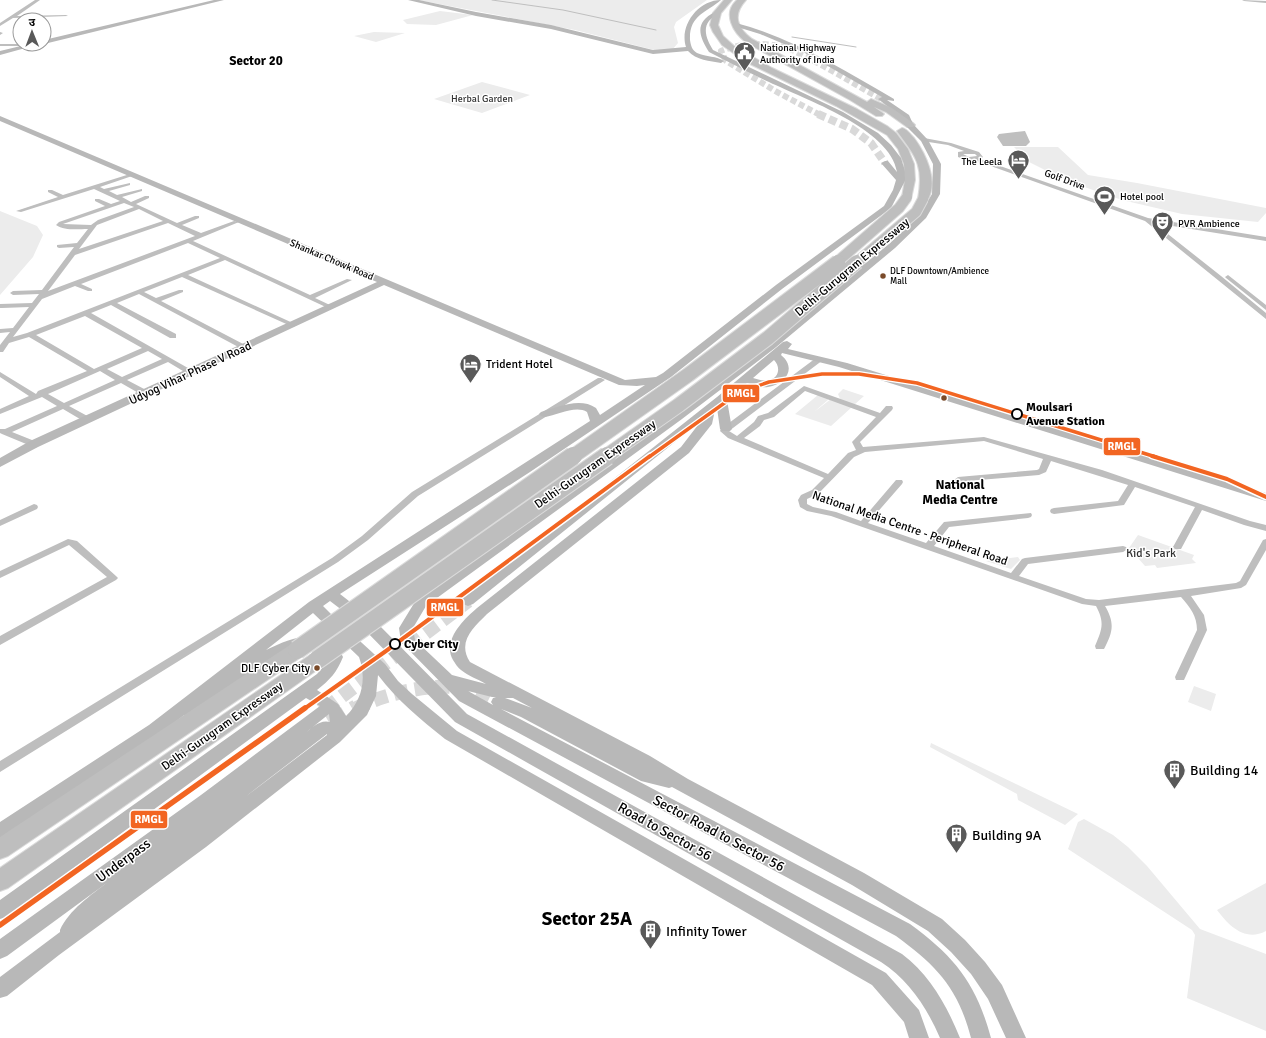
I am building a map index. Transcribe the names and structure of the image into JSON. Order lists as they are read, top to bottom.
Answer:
{
  "streets": {
    "highway": ["Delhi-Gurugram Expressway"],
    "main road": [
      "Shankar Chowk Road",
      "Udyog Vihar Phase V Road",
      "Road to Sector 56",
      "Sector Road to Sector 56",
      "Underpass"
    ],
    "street": ["Golf Drive", "National Media Centre - Peripheral Road"]
  },
  "crossings": [
    ["Shankar Chowk Road", "Udyog Vihar Phase V Road"]
  ],
  "districts": ["Sector 20", "National Media Centre", "Sector 25A"],
  "parks": ["Herbal Garden", "Kid's Park"],
  "places": {
    "public building": ["National Highway Authority of India"],
    "hotel": ["The Leela", "Trident Hotel"],
    "sports": ["Hotel pool"],
    "theatre": ["PVR Ambience"],
    "other": [
      "DLF Downtown/Ambience Mall",
      "Moulsari Avenue Station",
      "Cyber City",
      "DLF Cyber City"
    ],
    "building": ["Building 14", "Building 9A", "Infinity Tower"]
  },
  "lines": ["transit line RMGL"],
  "north": "top"
}
